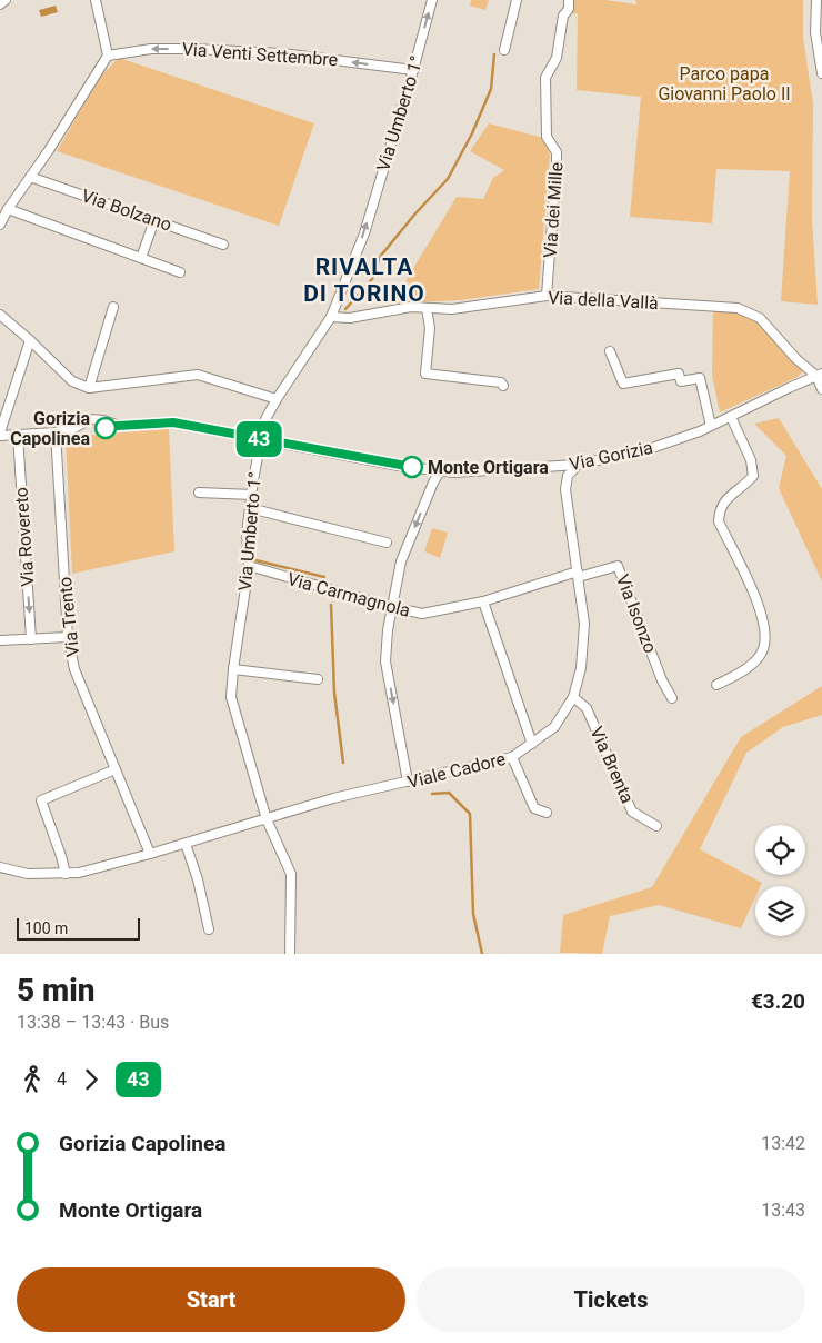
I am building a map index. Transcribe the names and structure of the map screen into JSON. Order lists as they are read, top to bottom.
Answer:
{
  "streets": {
    "street": [
      "Via Venti Settembre",
      "Via Umberto 1°",
      "Via Bolzano",
      "Via dei Mille",
      "Via della Vallà",
      "Via Gorizia",
      "Via Rovereto",
      "Via Carmagnola",
      "Via Isonzo",
      "Via Trento",
      "Via Brenta",
      "Viale Cadore"
    ]
  },
  "crossings": [
    ["Via Venti Settembre", "Via Umberto 1°"],
    ["Via Umberto 1°", "Via della Vallà"],
    ["Via Umberto 1°", "Via Gorizia"],
    ["Via Umberto 1°", "Via Carmagnola"],
    ["Via Umberto 1°", "Viale Cadore"],
    ["Via dei Mille", "Via della Vallà"],
    ["Via della Vallà", "Via Gorizia"],
    ["Via Gorizia", "Via Rovereto"],
    ["Via Gorizia", "Via Trento"],
    ["Via Gorizia", "Viale Cadore"],
    ["Via Carmagnola", "Via Isonzo"],
    ["Via Carmagnola", "Viale Cadore"],
    ["Via Isonzo", "Viale Cadore"],
    ["Via Trento", "Viale Cadore"],
    ["Via Brenta", "Viale Cadore"]
  ],
  "one_way": ["Via Venti Settembre", "Via Rovereto"],
  "districts": ["RIVALTA DI TORINO"],
  "parks": ["Parco papa Giovanni Paolo II"],
  "places": ["Gorizia Capolinea", "Monte Ortigara"],
  "lines": ["bus line 43"],
  "scale_bar": "100 m",
  "page": {
    "on_map": "43",
    "scale": "100 m",
    "heading": ["5 min", "13:38 – 13:43 · Bus", "€3.20"],
    "legs": ["4", "43"],
    "list": [
      {
        "name": "Gorizia Capolinea",
        "value": "13:42"
      },
      {
        "name": "Monte Ortigara",
        "value": "13:43"
      }
    ],
    "buttons": ["Start", "Tickets"]
  }
}
